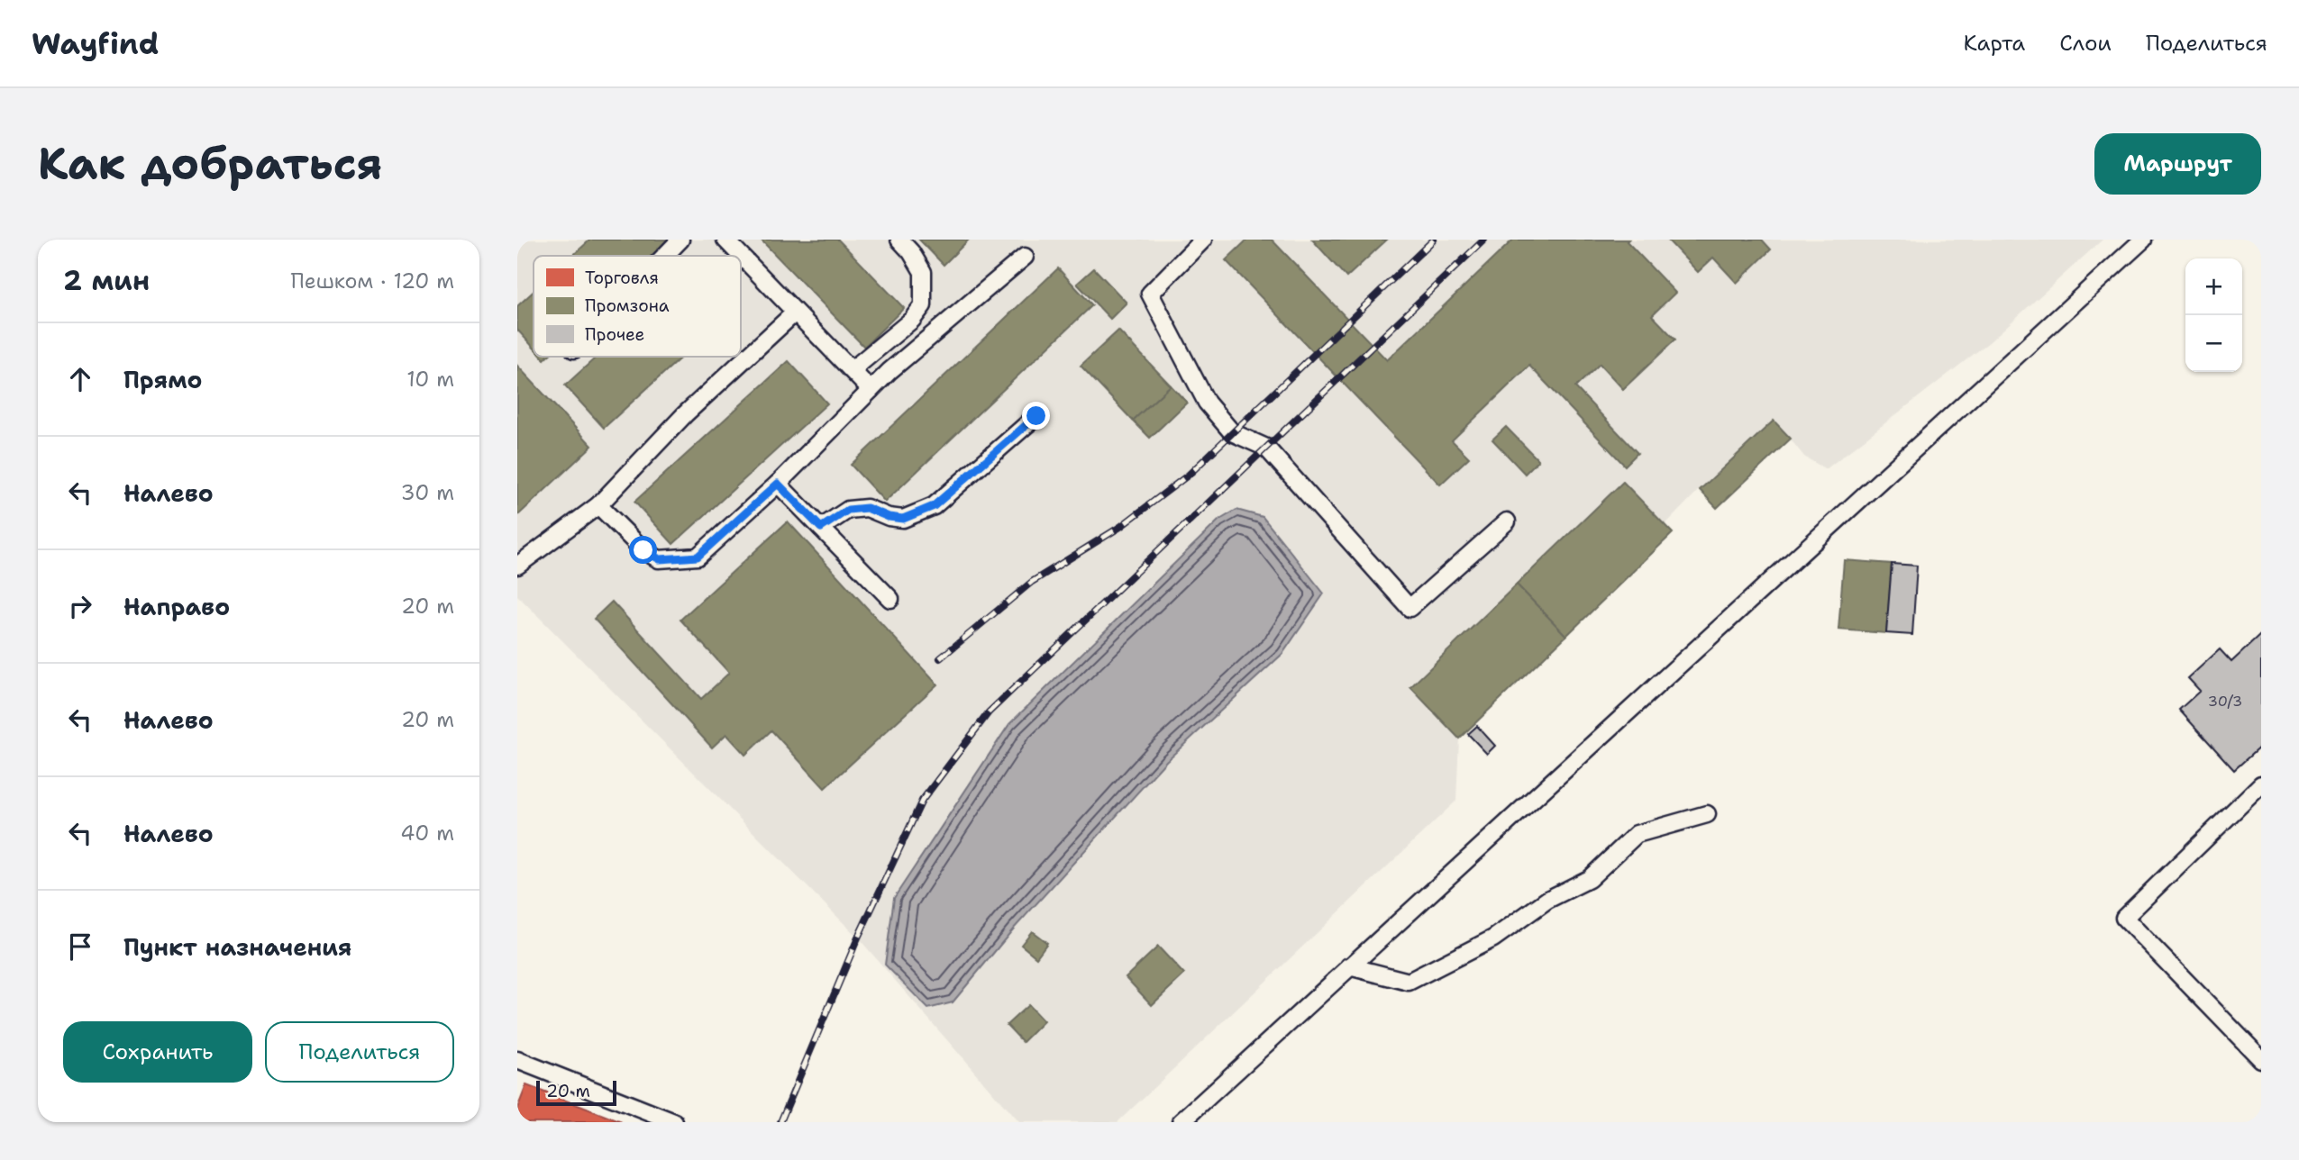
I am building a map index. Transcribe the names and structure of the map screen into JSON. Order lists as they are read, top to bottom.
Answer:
{
  "house_numbers": ["30/3"],
  "legend": ["Торговля", "Промзона", "Прочее"],
  "scale_bar": "20 m",
  "page": {
    "header": "Wayfind",
    "nav": ["Карта", "Слои", "Поделиться"],
    "buttons": [
      "Маршрут",
      ["Сохранить", "Поделиться"]
    ],
    "title": "Как добраться",
    "heading": ["2 мин", "Пешком · 120 m"],
    "map_buttons": ["+", "−"],
    "list": [
      ["Прямо", "10 m"],
      ["Налево", "30 m"],
      ["Направо", "20 m"],
      ["Налево", "20 m"],
      ["Налево", "40 m"],
      "Пункт назначения"
    ],
    "scale": "20 m"
  }
}
